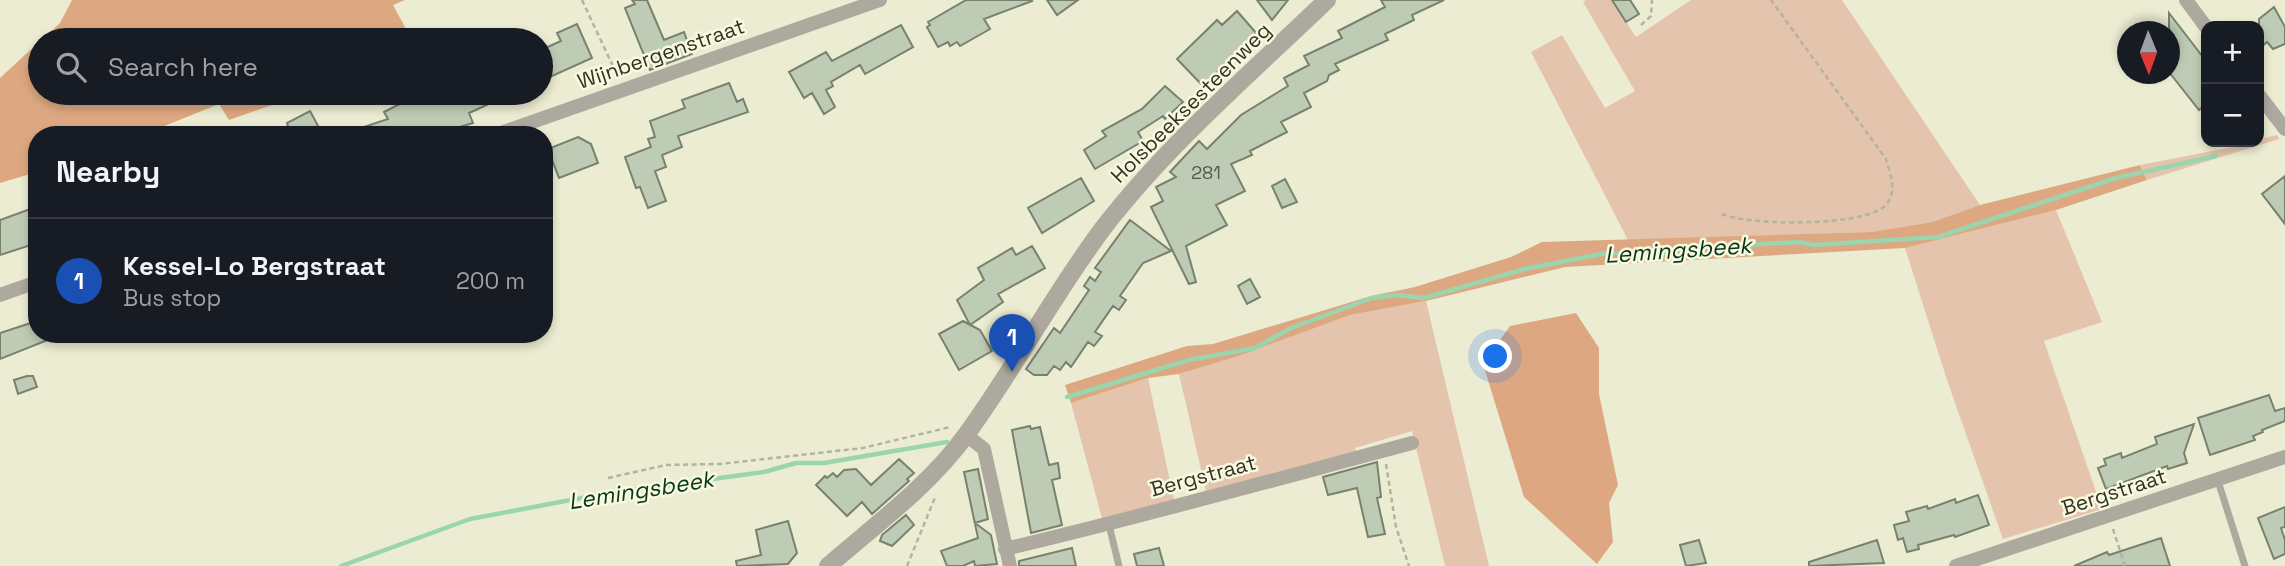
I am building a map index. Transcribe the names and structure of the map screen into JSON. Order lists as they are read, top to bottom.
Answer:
{
  "streets": {
    "street": ["Wijnbergenstraat", "Holsbeeksesteenweg", "Bergstraat"]
  },
  "water": ["Lemingsbeek"],
  "house_numbers": ["281"],
  "north": "bottom",
  "page": {
    "map_buttons": ["+", "−"],
    "search": "Search here",
    "heading": "Nearby",
    "list": [
      {
        "mark": "1",
        "name": "Kessel-Lo Bergstraat",
        "note": "Bus stop",
        "value": "200 m"
      }
    ],
    "pins": "1"
  }
}
